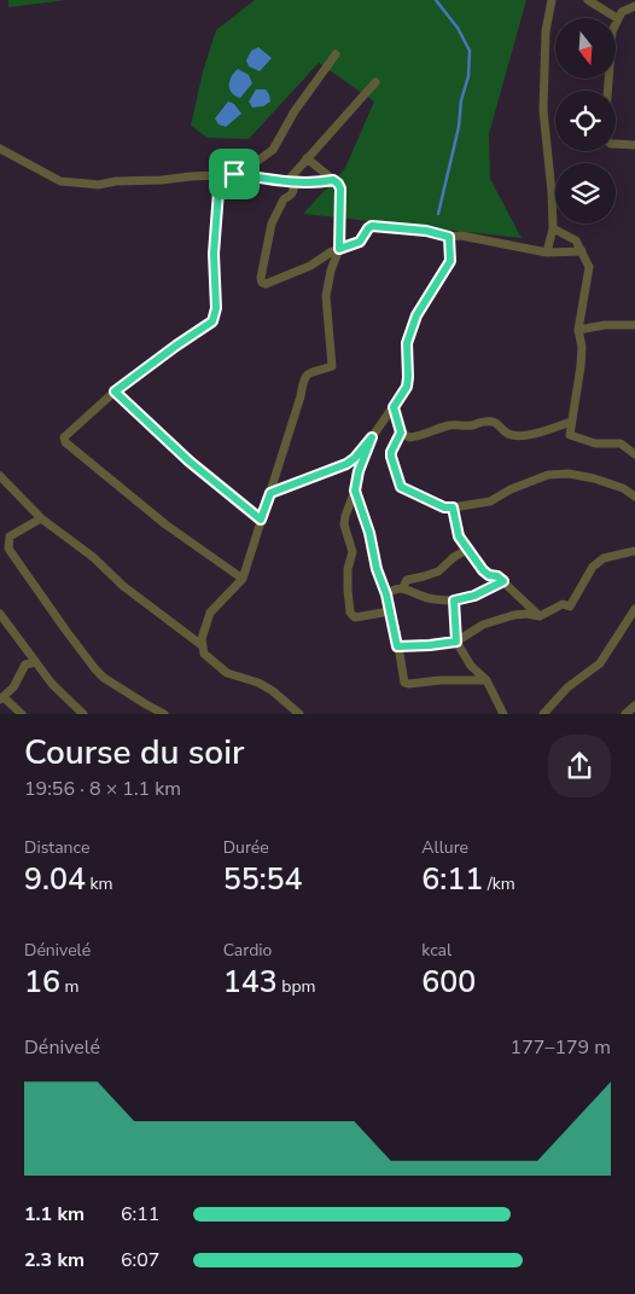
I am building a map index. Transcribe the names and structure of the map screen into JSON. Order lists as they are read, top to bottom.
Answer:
{
  "north": "bottom",
  "page": {
    "heading": ["Course du soir", "19:56 · 8 × 1.1 km"],
    "stats": [
      ["Distance", "9.04 km"],
      ["Durée", "55:54"],
      ["Allure", "6:11 /km"],
      ["Dénivelé", "16 m"],
      ["Cardio", "143 bpm"],
      ["kcal", "600"]
    ],
    "chart": ["Dénivelé", "177–179 m"],
    "list": [
      {
        "name": "1.1 km",
        "note": "6:11"
      },
      {
        "name": "2.3 km",
        "note": "6:07"
      }
    ]
  }
}
